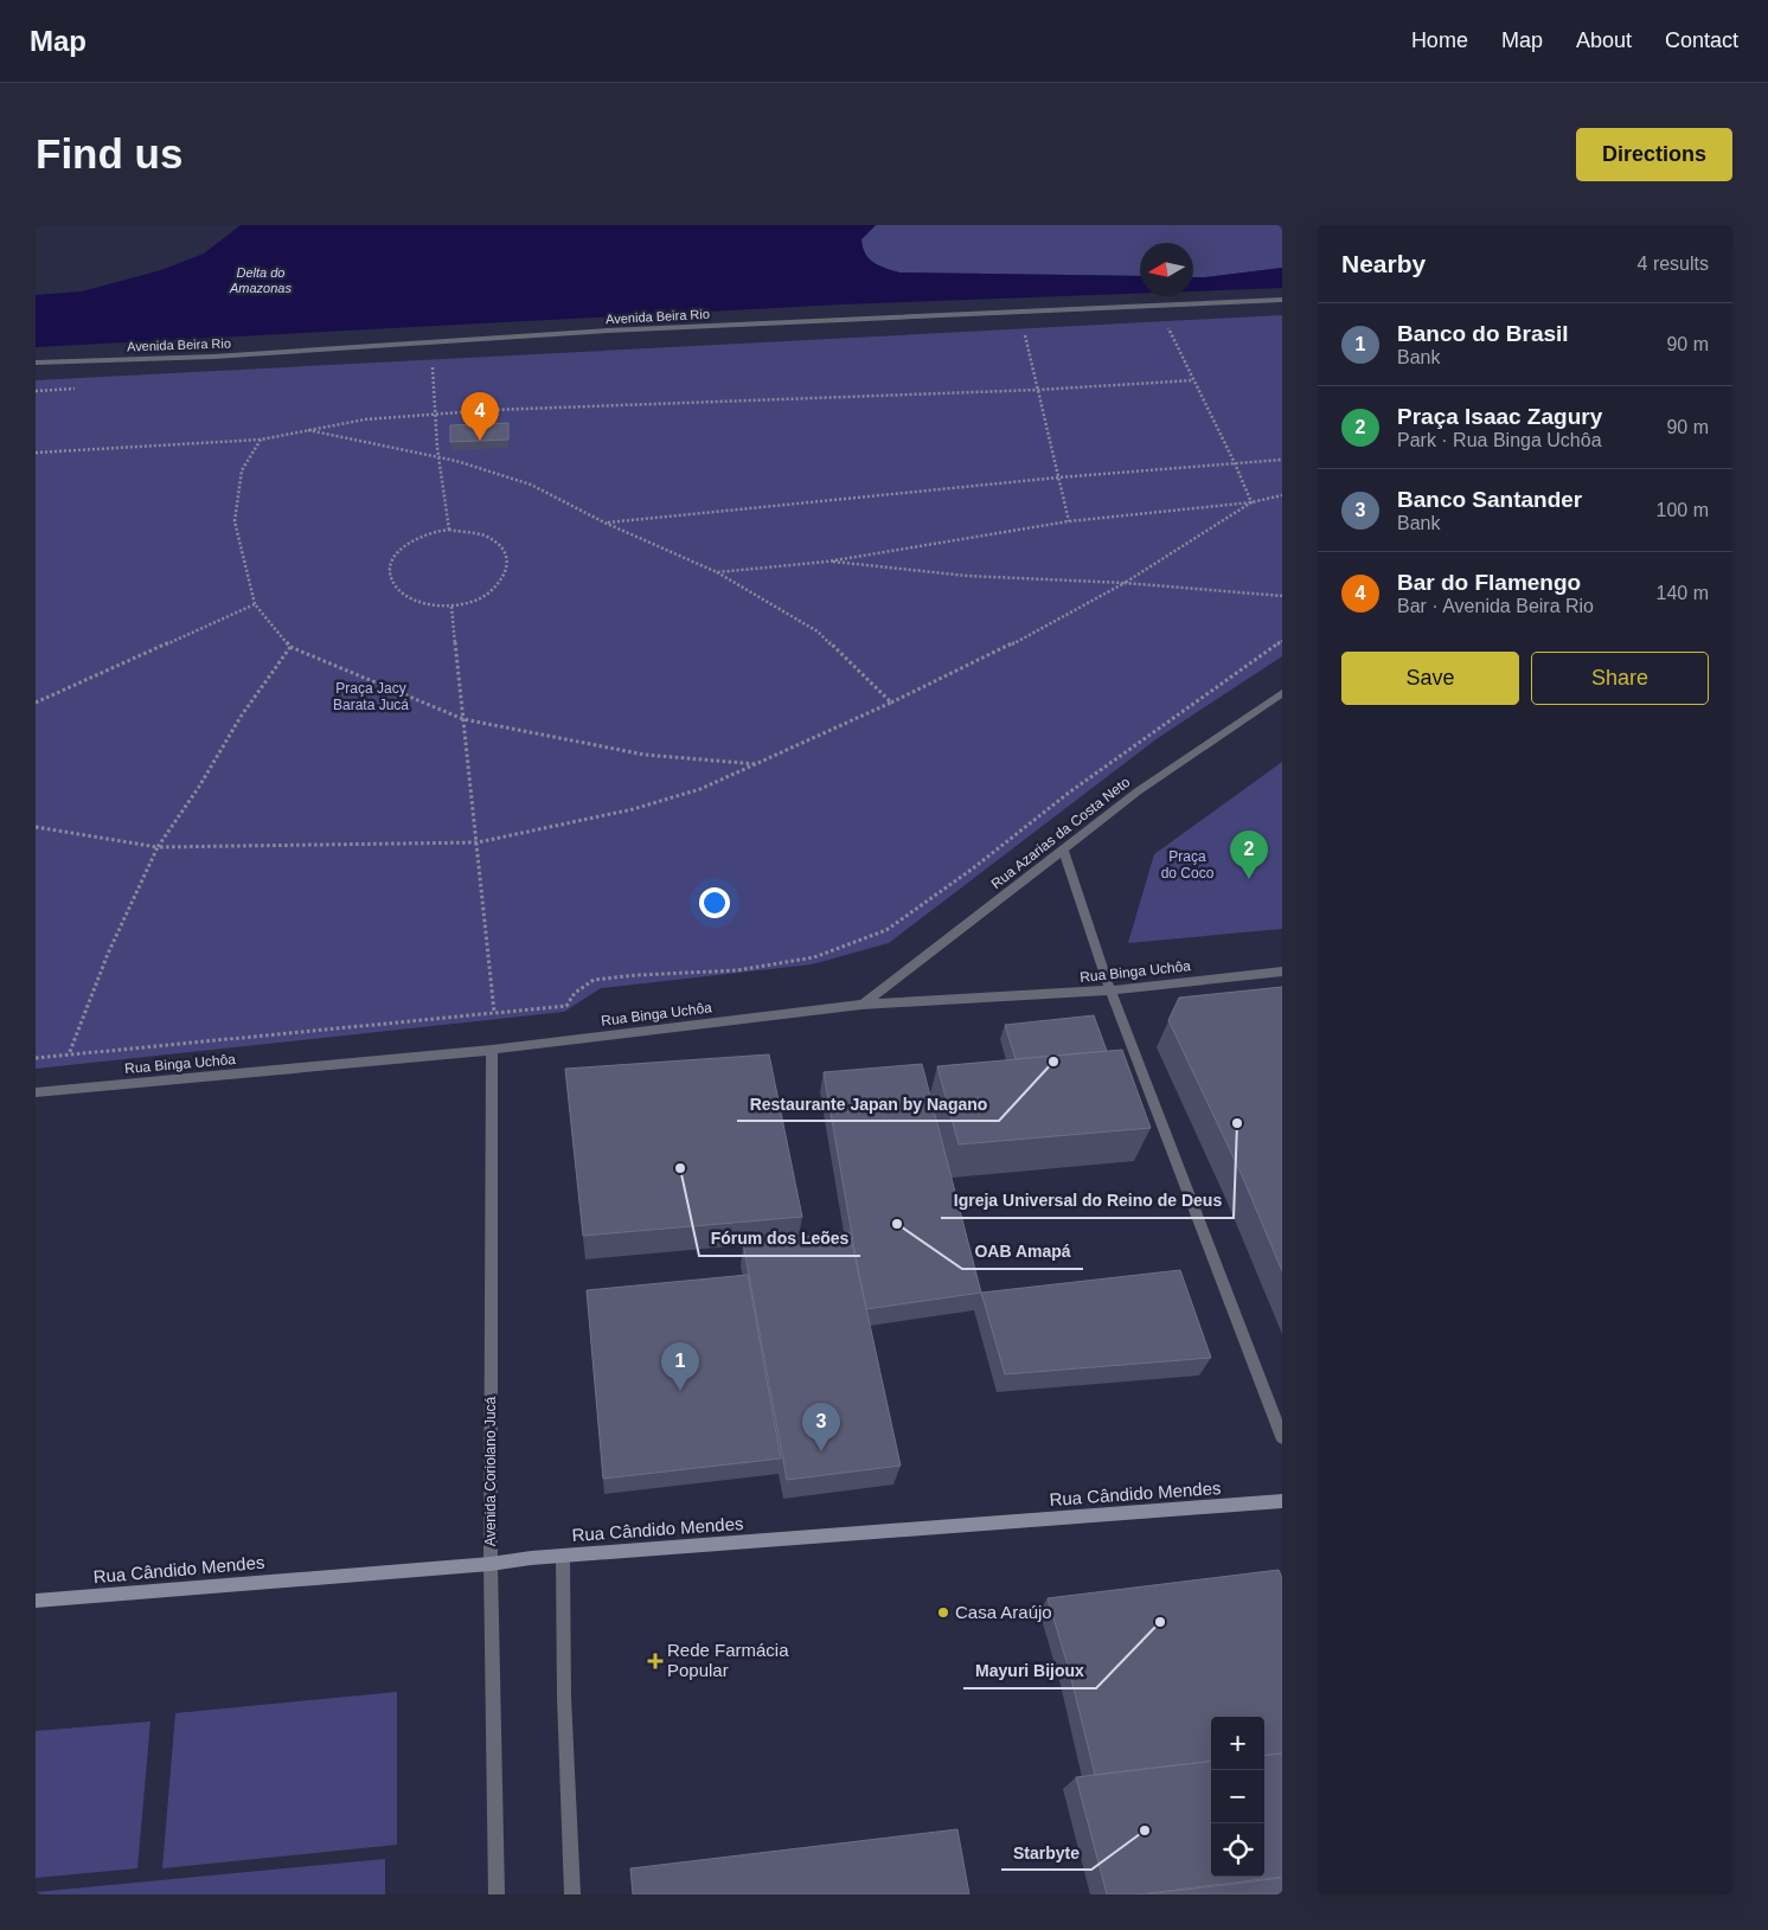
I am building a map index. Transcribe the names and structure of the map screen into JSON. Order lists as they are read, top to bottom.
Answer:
{
  "streets": {
    "main road": ["Rua Cândido Mendes"],
    "street": [
      "Avenida Beira Rio",
      "Rua Azarias da Costa Neto",
      "Rua Binga Uchôa",
      "Avenida Coriolano Jucá"
    ]
  },
  "crossings": [
    ["Rua Azarias da Costa Neto", "Rua Binga Uchôa"],
    ["Rua Binga Uchôa", "Avenida Coriolano Jucá"],
    ["Avenida Coriolano Jucá", "Rua Cândido Mendes"]
  ],
  "water": ["Delta do Amazonas"],
  "parks": ["Praça Jacy Barata Jucá", "Praça do Coco"],
  "places": {
    "other": [
      "Restaurante Japan by Nagano",
      "Igreja Universal do Reino de Deus",
      "Fórum dos Leões",
      "OAB Amapá",
      "Casa Araújo",
      "Mayuri Bijoux",
      "Starbyte"
    ],
    "health": ["Rede Farmácia Popular"]
  },
  "north": "left",
  "page": {
    "header": "Map",
    "nav": [
      "Home",
      "Map",
      "About",
      "Contact"
    ],
    "buttons": [
      "Directions",
      ["Save", "Share"]
    ],
    "title": "Find us",
    "heading": ["Nearby", "4 results"],
    "list": [
      {
        "mark": "1",
        "name": "Banco do Brasil",
        "note": "Bank",
        "value": "90 m"
      },
      {
        "mark": "2",
        "name": "Praça Isaac Zagury",
        "note": "Park · Rua Binga Uchôa",
        "value": "90 m"
      },
      {
        "mark": "3",
        "name": "Banco Santander",
        "note": "Bank",
        "value": "100 m"
      },
      {
        "mark": "4",
        "name": "Bar do Flamengo",
        "note": "Bar · Avenida Beira Rio",
        "value": "140 m"
      }
    ],
    "pins": [
      "4",
      "2",
      "1",
      "3"
    ],
    "map_buttons": ["+", "−"]
  }
}
